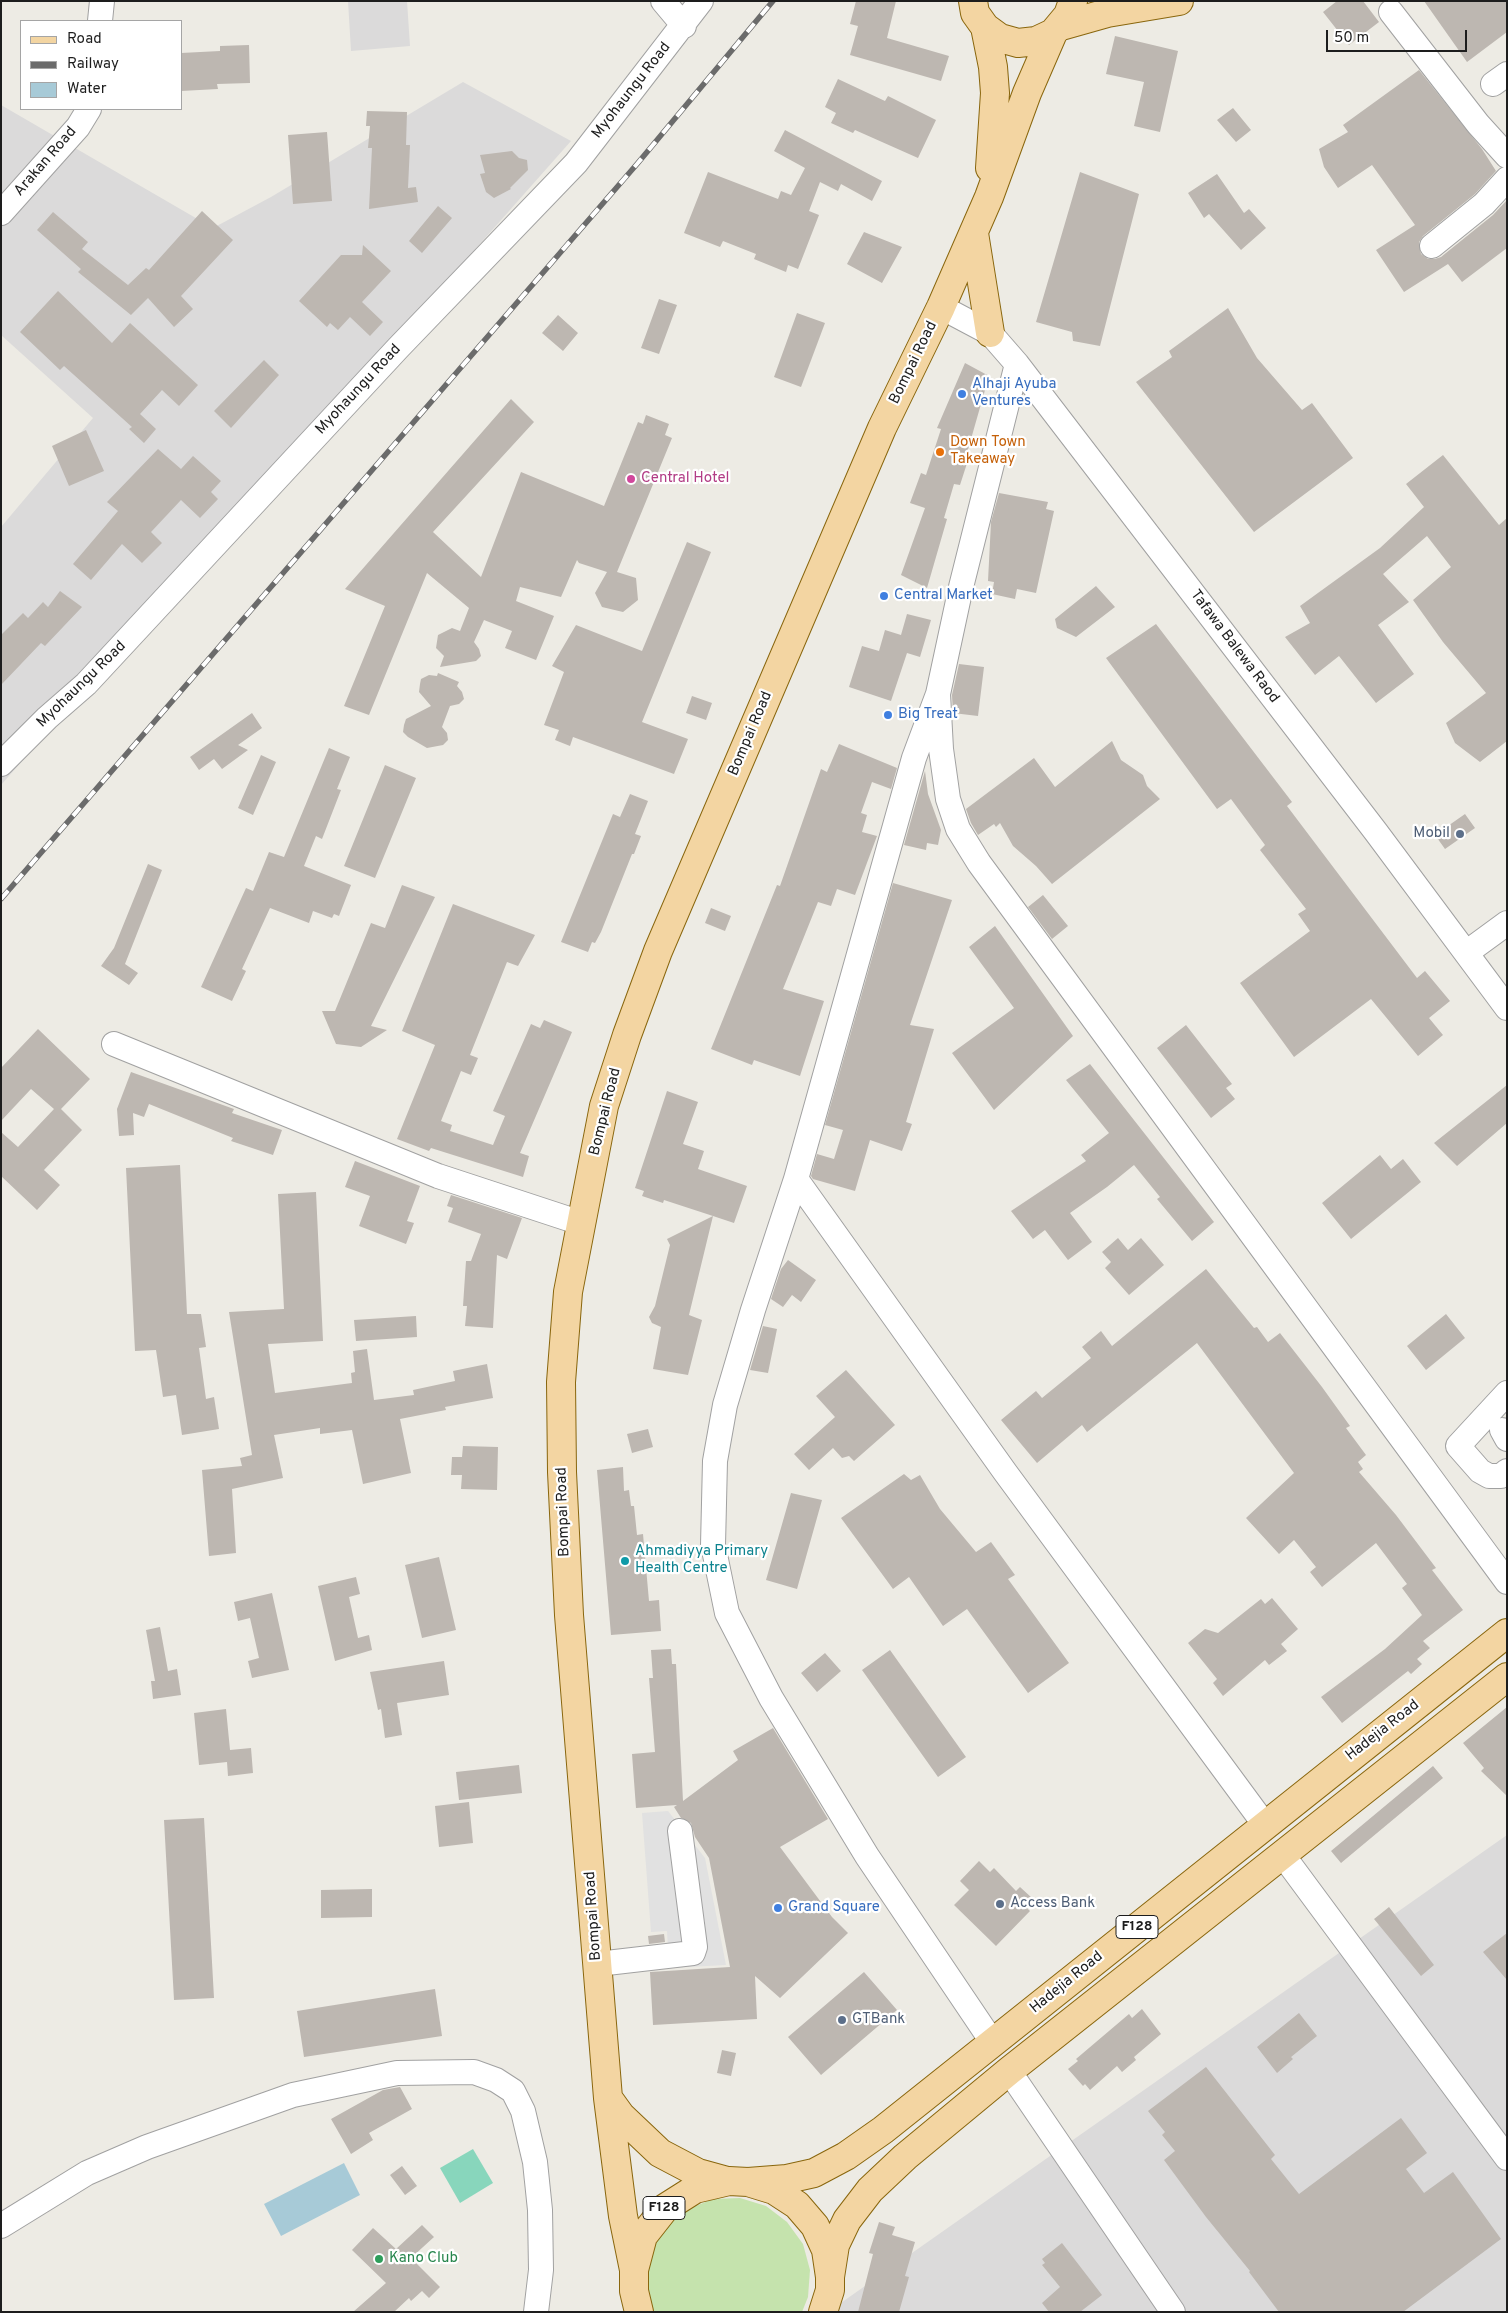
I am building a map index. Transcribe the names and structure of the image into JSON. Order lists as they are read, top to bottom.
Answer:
{
  "streets": {
    "main road": ["Bompai Road", "Hadejia Road", "F128"],
    "street": ["Myohaungu Road", "Arakan Road", "Tafawa Balewa Raod"]
  },
  "crossings": [
    ["Bompai Road", "Tafawa Balewa Raod"],
    ["Bompai Road", "F128"],
    ["Hadejia Road", "F128"]
  ],
  "places": [
    "Alhaji Ayuba Ventures",
    "Down Town Takeaway",
    "Central Hotel",
    "Central Market",
    "Big Treat",
    "Mobil",
    "Ahmadiyya Primary Health Centre",
    "Access Bank",
    "Grand Square",
    "GTBank",
    "Kano Club"
  ],
  "legend": ["Road", "Railway", "Water"],
  "scale_bar": "50 m"
}
